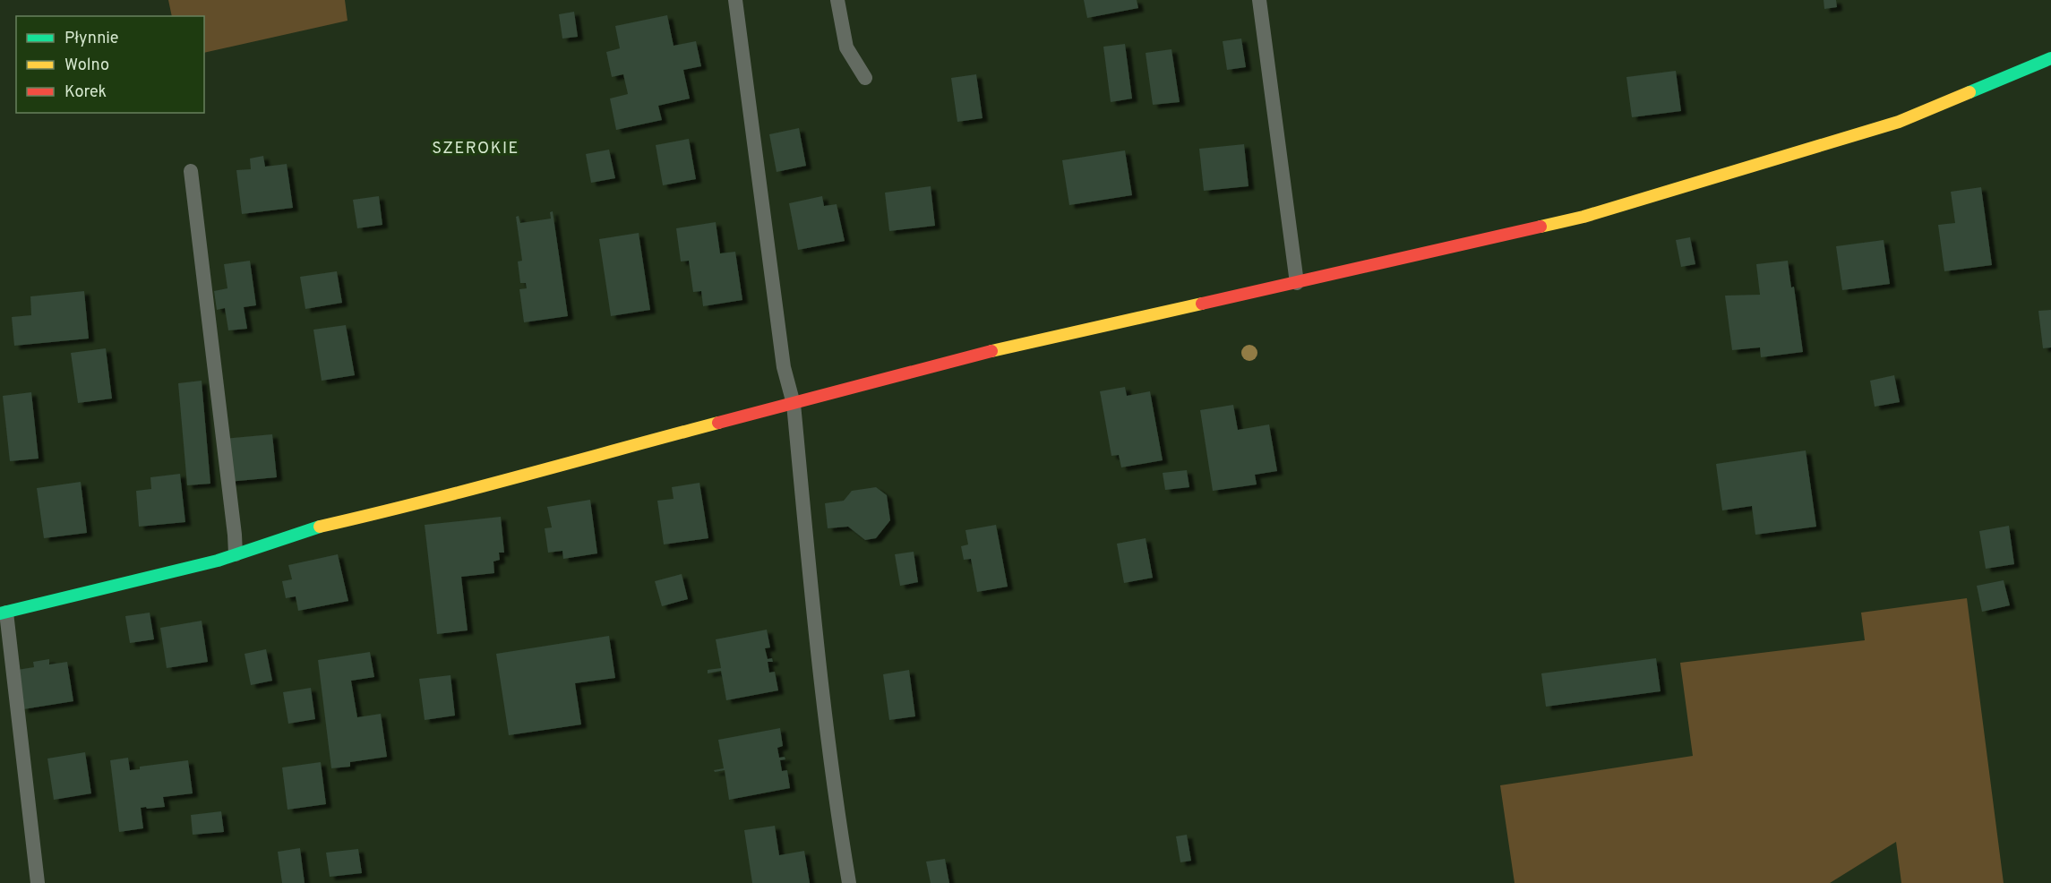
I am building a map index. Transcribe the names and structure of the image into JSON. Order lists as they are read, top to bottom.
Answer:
{
  "districts": ["SZEROKIE"],
  "legend": ["Płynnie", "Wolno", "Korek"]
}
